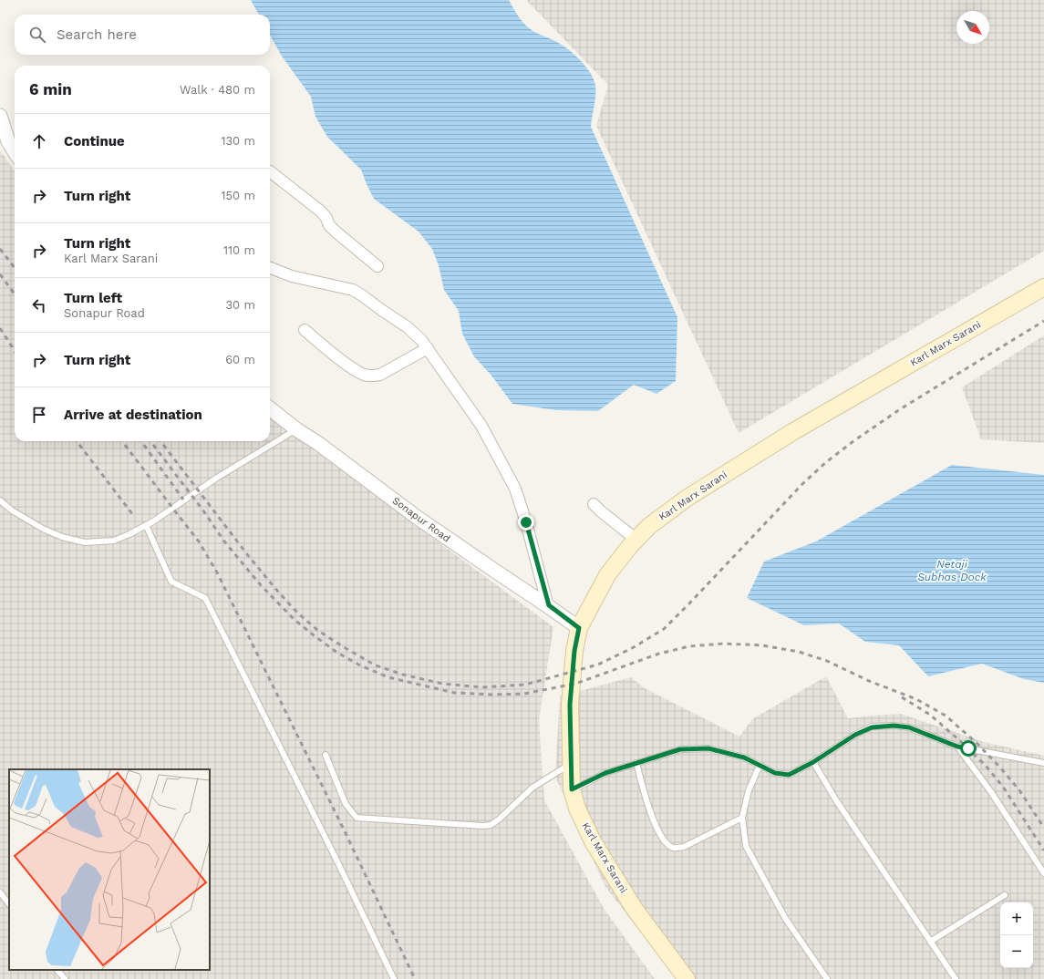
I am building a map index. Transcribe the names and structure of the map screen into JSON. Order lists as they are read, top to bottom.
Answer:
{
  "streets": {
    "main road": ["Karl Marx Sarani"],
    "street": ["Sonapur Road"]
  },
  "crossings": [
    ["Karl Marx Sarani", "Sonapur Road"]
  ],
  "water": ["Netaji Subhas Dock"],
  "north": "bottom right",
  "page": {
    "search": "Search here",
    "heading": ["6 min", "Walk · 480 m"],
    "list": [
      ["Continue", "130 m"],
      ["Turn right", "150 m"],
      ["Turn right", "Karl Marx Sarani", "110 m"],
      ["Turn left", "Sonapur Road", "30 m"],
      ["Turn right", "60 m"],
      "Arrive at destination"
    ],
    "map_buttons": ["+", "−"]
  }
}
